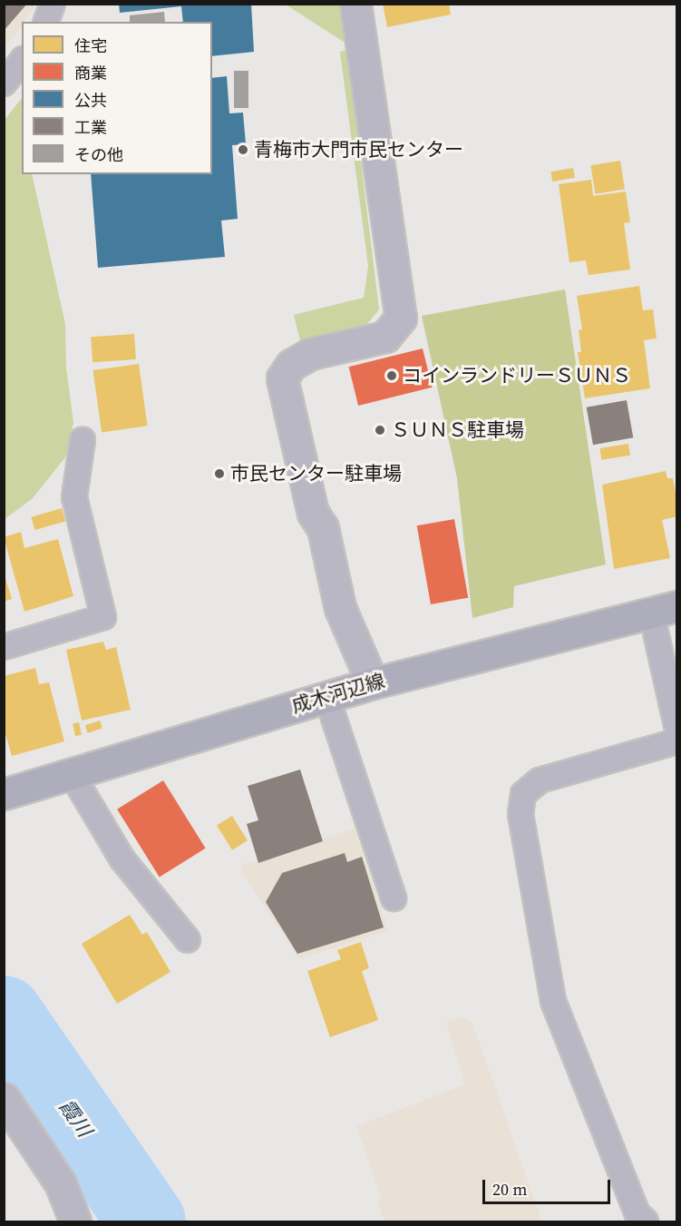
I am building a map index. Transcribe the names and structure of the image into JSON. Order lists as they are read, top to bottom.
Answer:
{
  "streets": {
    "main road": ["成木河辺線"]
  },
  "water": ["霞川"],
  "places": [
    "青梅市大門市民センター",
    "コインランドリーＳＵＮＳ",
    "ＳＵＮＳ駐車場",
    "市民センター駐車場"
  ],
  "legend": [
    "住宅",
    "商業",
    "公共",
    "工業",
    "その他"
  ],
  "scale_bar": "20 m"
}
